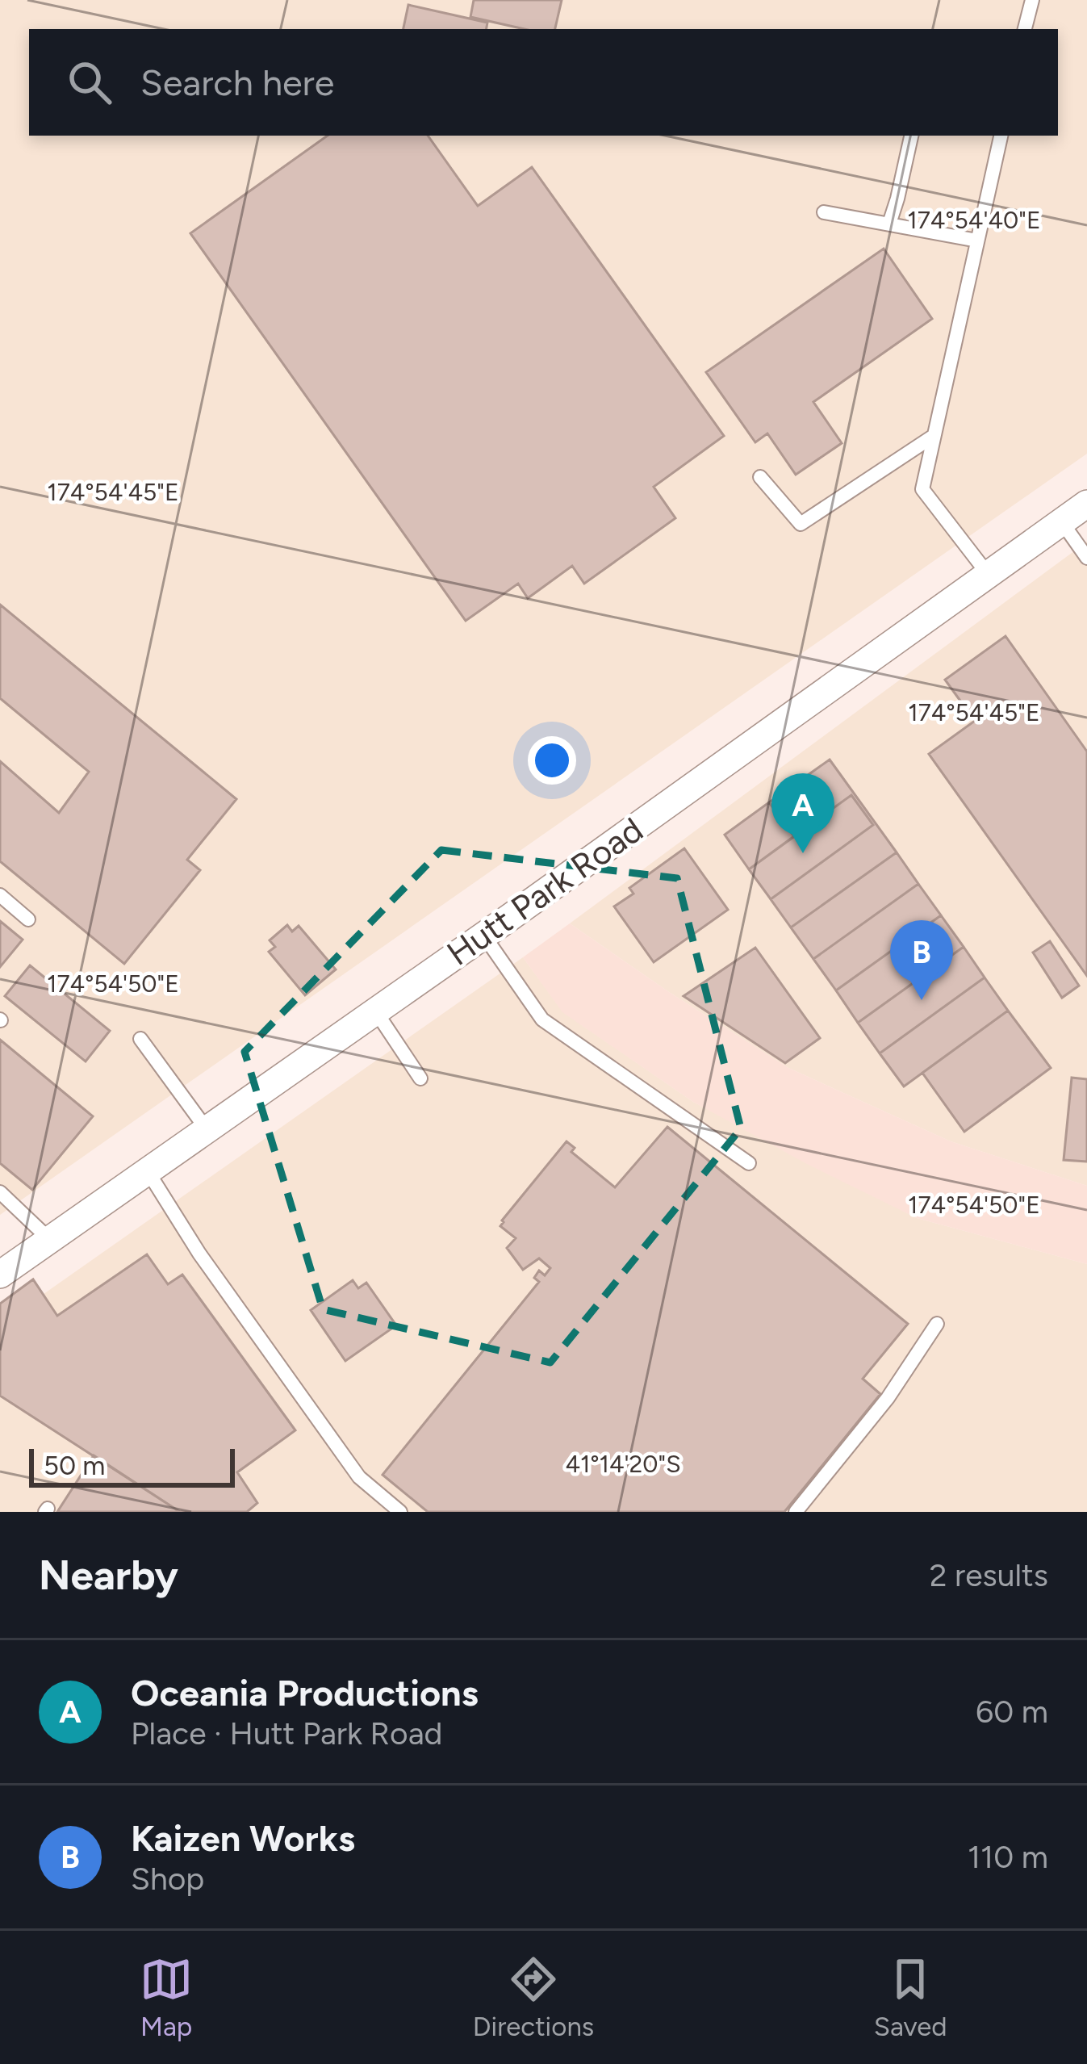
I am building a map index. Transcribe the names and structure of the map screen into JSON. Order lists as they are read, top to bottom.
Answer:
{
  "streets": {
    "street": ["Hutt Park Road"]
  },
  "scale_bar": "50 m",
  "page": {
    "search": "Search here",
    "pins": ["A", "B"],
    "scale": "50 m",
    "heading": ["Nearby", "2 results"],
    "list": [
      {
        "mark": "A",
        "name": "Oceania Productions",
        "note": "Place · Hutt Park Road",
        "value": "60 m"
      },
      {
        "mark": "B",
        "name": "Kaizen Works",
        "note": "Shop",
        "value": "110 m"
      }
    ],
    "nav": ["Map", "Directions", "Saved"]
  },
  "coordinates": [
    "174°54'40\"E",
    "174°54'45\"E",
    "174°54'50\"E",
    "41°14'20\"S"
  ]
}
